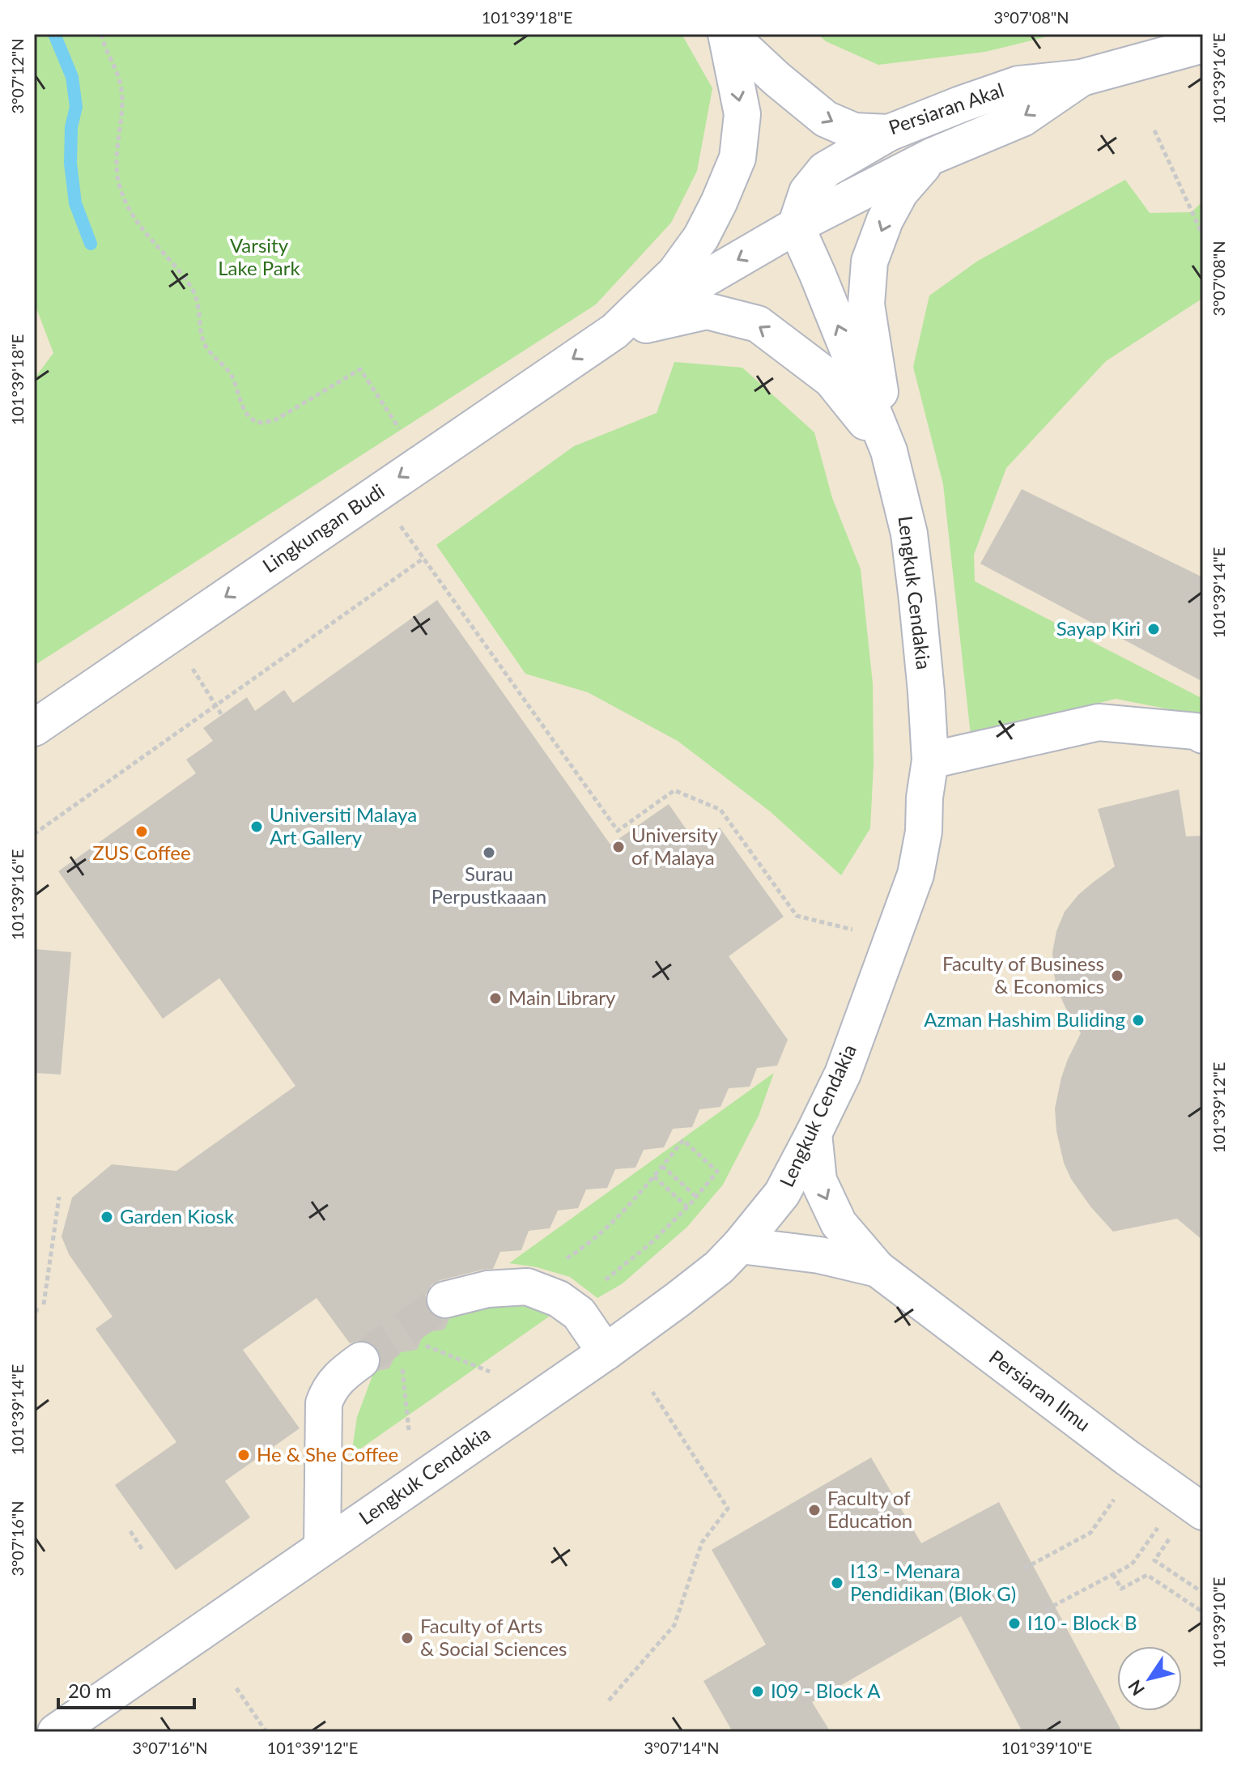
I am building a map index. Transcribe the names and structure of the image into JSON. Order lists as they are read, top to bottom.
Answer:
{
  "streets": {
    "street": [
      "Persiaran Akal",
      "Lingkungan Budi",
      "Lengkuk Cendakia",
      "Persiaran Ilmu"
    ]
  },
  "crossings": [
    ["Persiaran Akal", "Lingkungan Budi"],
    ["Persiaran Akal", "Lengkuk Cendakia"],
    ["Lingkungan Budi", "Lengkuk Cendakia"],
    ["Lengkuk Cendakia", "Persiaran Ilmu"]
  ],
  "one_way": ["Lingkungan Budi"],
  "parks": ["Varsity Lake Park"],
  "places": [
    "Sayap Kiri",
    "Universiti Malaya Art Gallery",
    "ZUS Coffee",
    "University of Malaya",
    "Surau Perpustkaaan",
    "Faculty of Business & Economics",
    "Main Library",
    "Azman Hashim Buliding",
    "Garden Kiosk",
    "He & She Coffee",
    "Faculty of Education",
    "I13 - Menara Pendidikan (Blok G)",
    "I10 - Block B",
    "Faculty of Arts & Social Sciences",
    "I09 - Block A"
  ],
  "scale_bar": "20 m",
  "north": "bottom left",
  "coordinates": [
    "101°39'18\"E",
    "3°07'08\"N",
    "3°07'12\"N",
    "101°39'16\"E",
    "101°39'14\"E",
    "101°39'12\"E",
    "3°07'16\"N",
    "101°39'10\"E",
    "3°07'14\"N"
  ]
}
